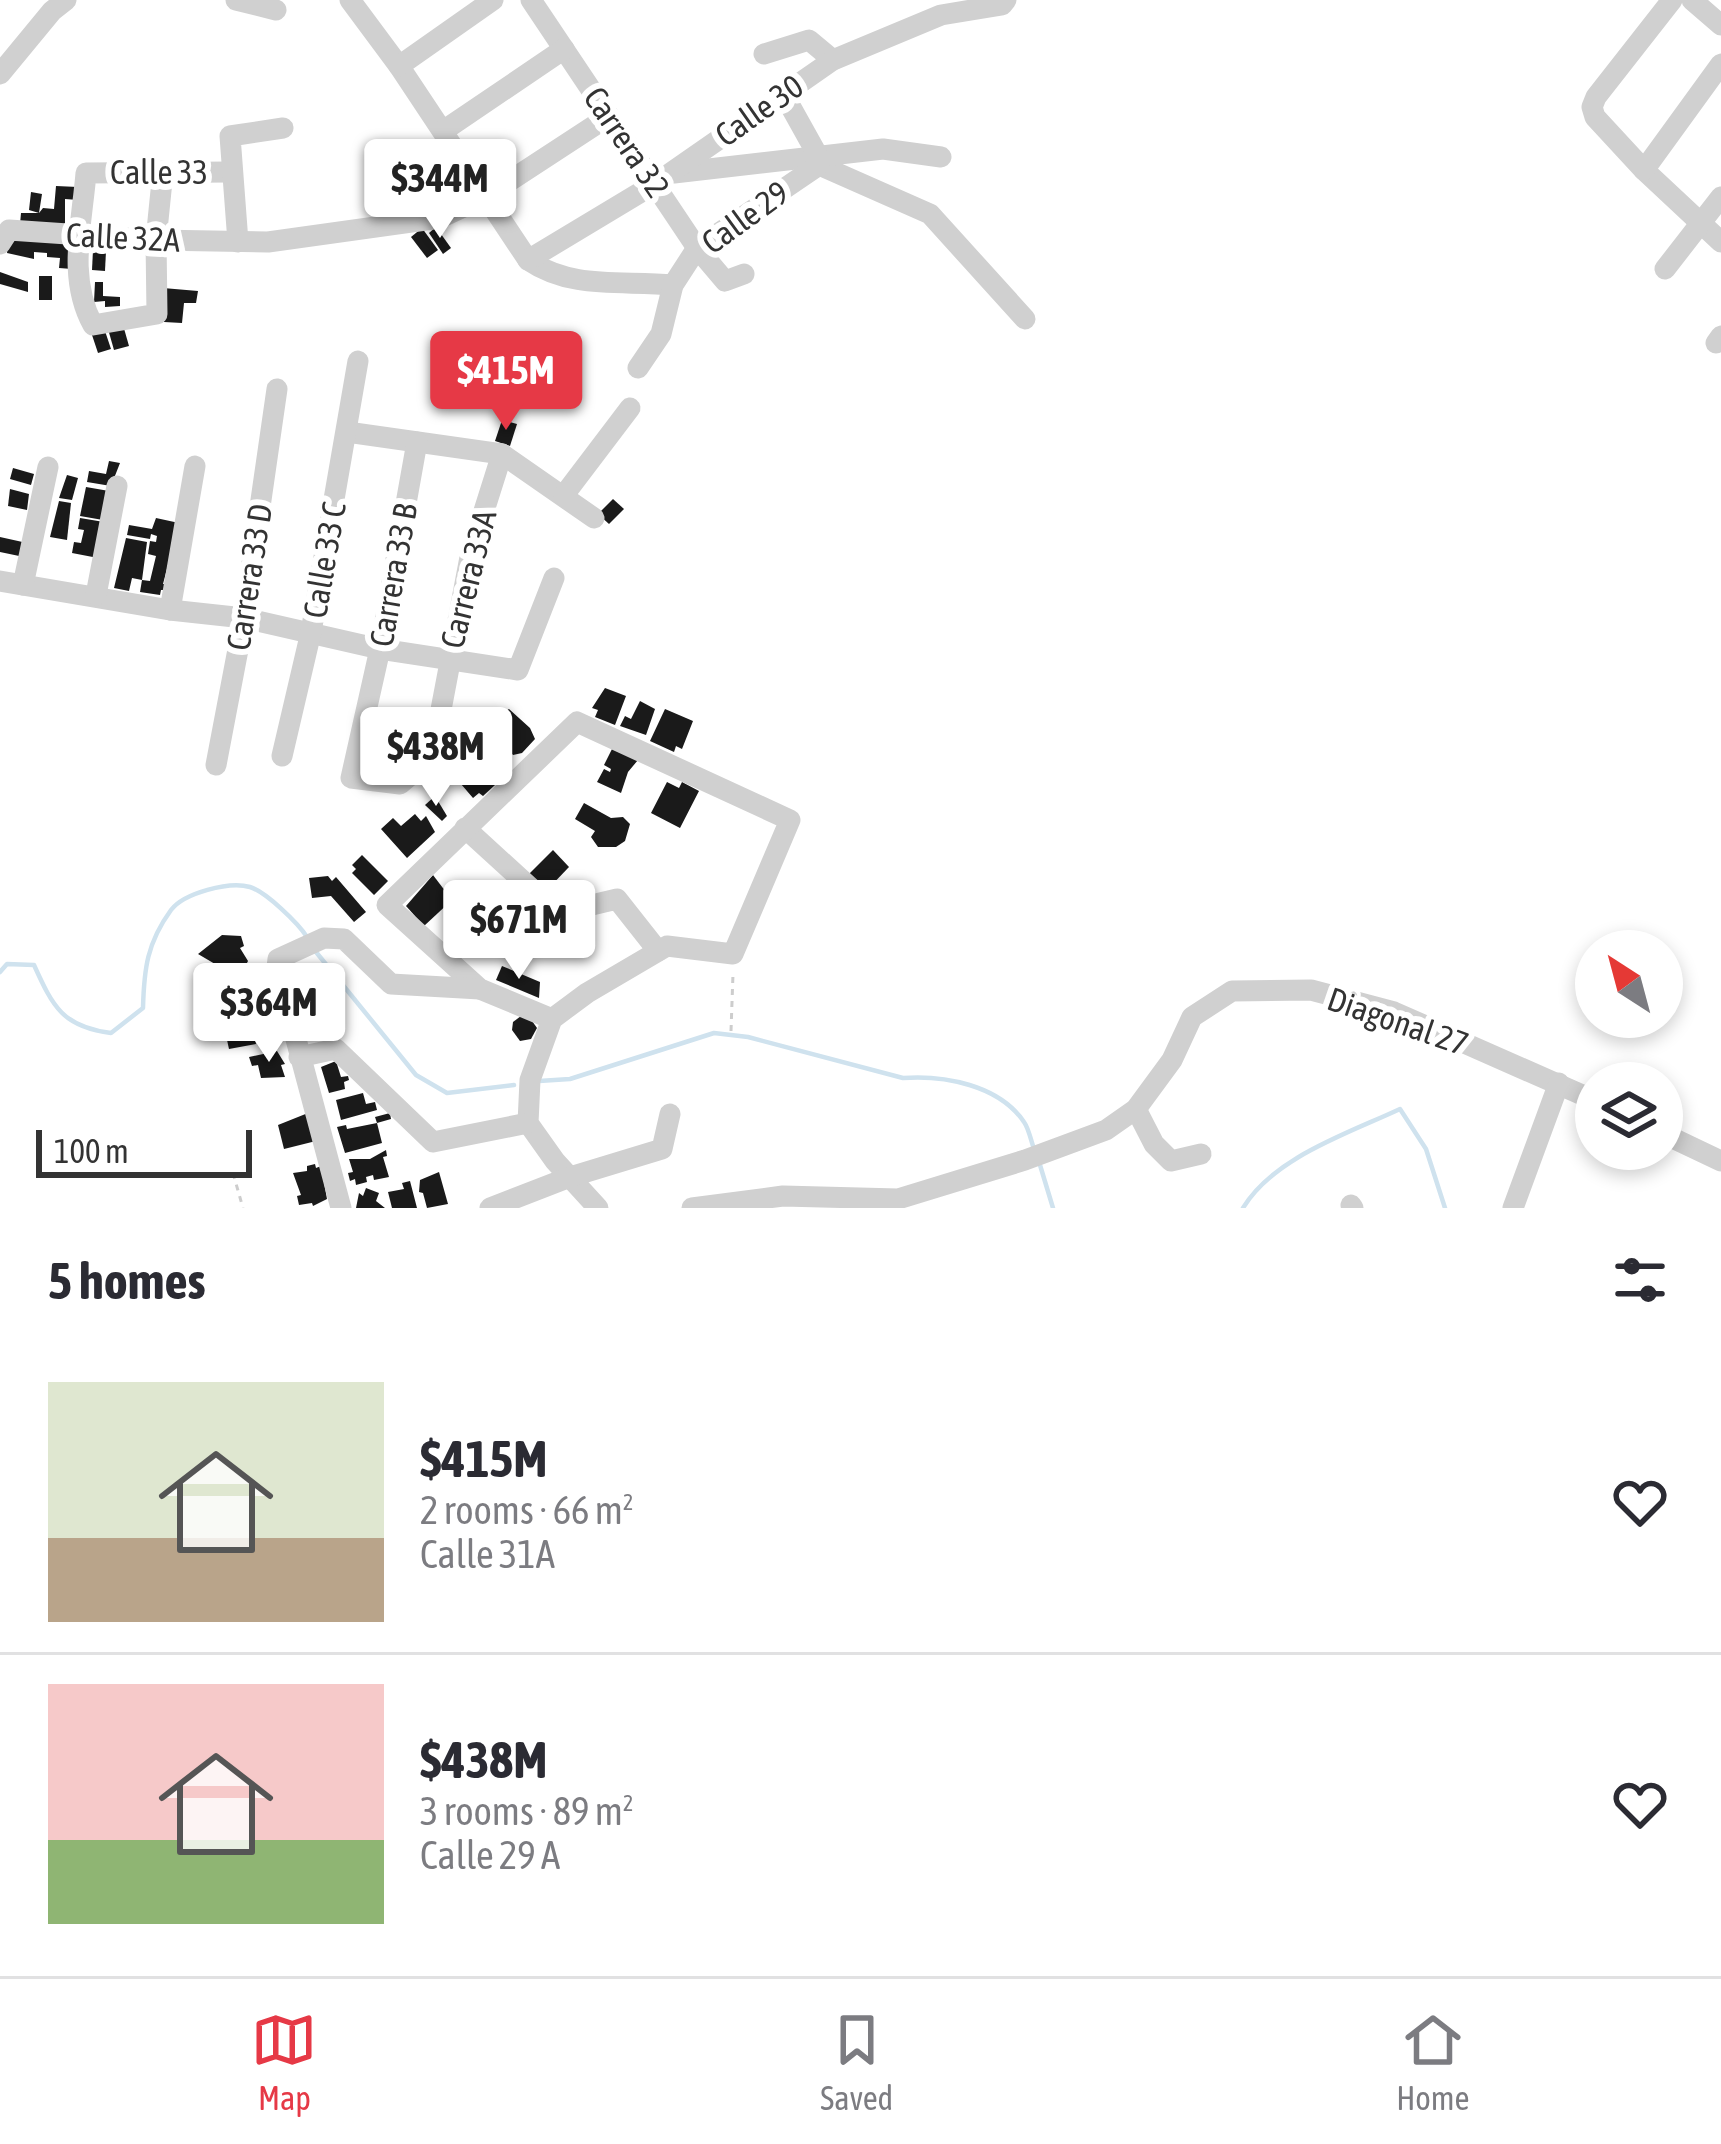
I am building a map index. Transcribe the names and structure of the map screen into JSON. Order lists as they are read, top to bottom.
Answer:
{
  "streets": {
    "street": [
      "Calle 30",
      "Carrera 32",
      "Calle 33",
      "Calle 29",
      "Calle 32A",
      "Calle 33 C",
      "Carrera 33 B",
      "Carrera 33 D",
      "Carrera 33A",
      "Diagonal 27"
    ]
  },
  "crossings": [
    ["Calle 30", "Carrera 32"],
    ["Carrera 32", "Calle 29"],
    ["Carrera 32", "Calle 32A"],
    ["Calle 33", "Calle 32A"],
    ["Carrera 33 B", "Carrera 33A"]
  ],
  "scale_bar": "100 m",
  "north": "top left",
  "page": {
    "price": [
      "$344M",
      "$415M",
      "$438M",
      "$671M",
      "$364M"
    ],
    "scale": "100 m",
    "heading": "5 homes",
    "list": [
      {
        "name": "$415M",
        "note": "2 rooms · 66 m² · Calle 31A"
      },
      {
        "name": "$438M",
        "note": "3 rooms · 89 m² · Calle 29 A"
      }
    ],
    "tabs": ["Map", "Saved", "Home"]
  }
}
